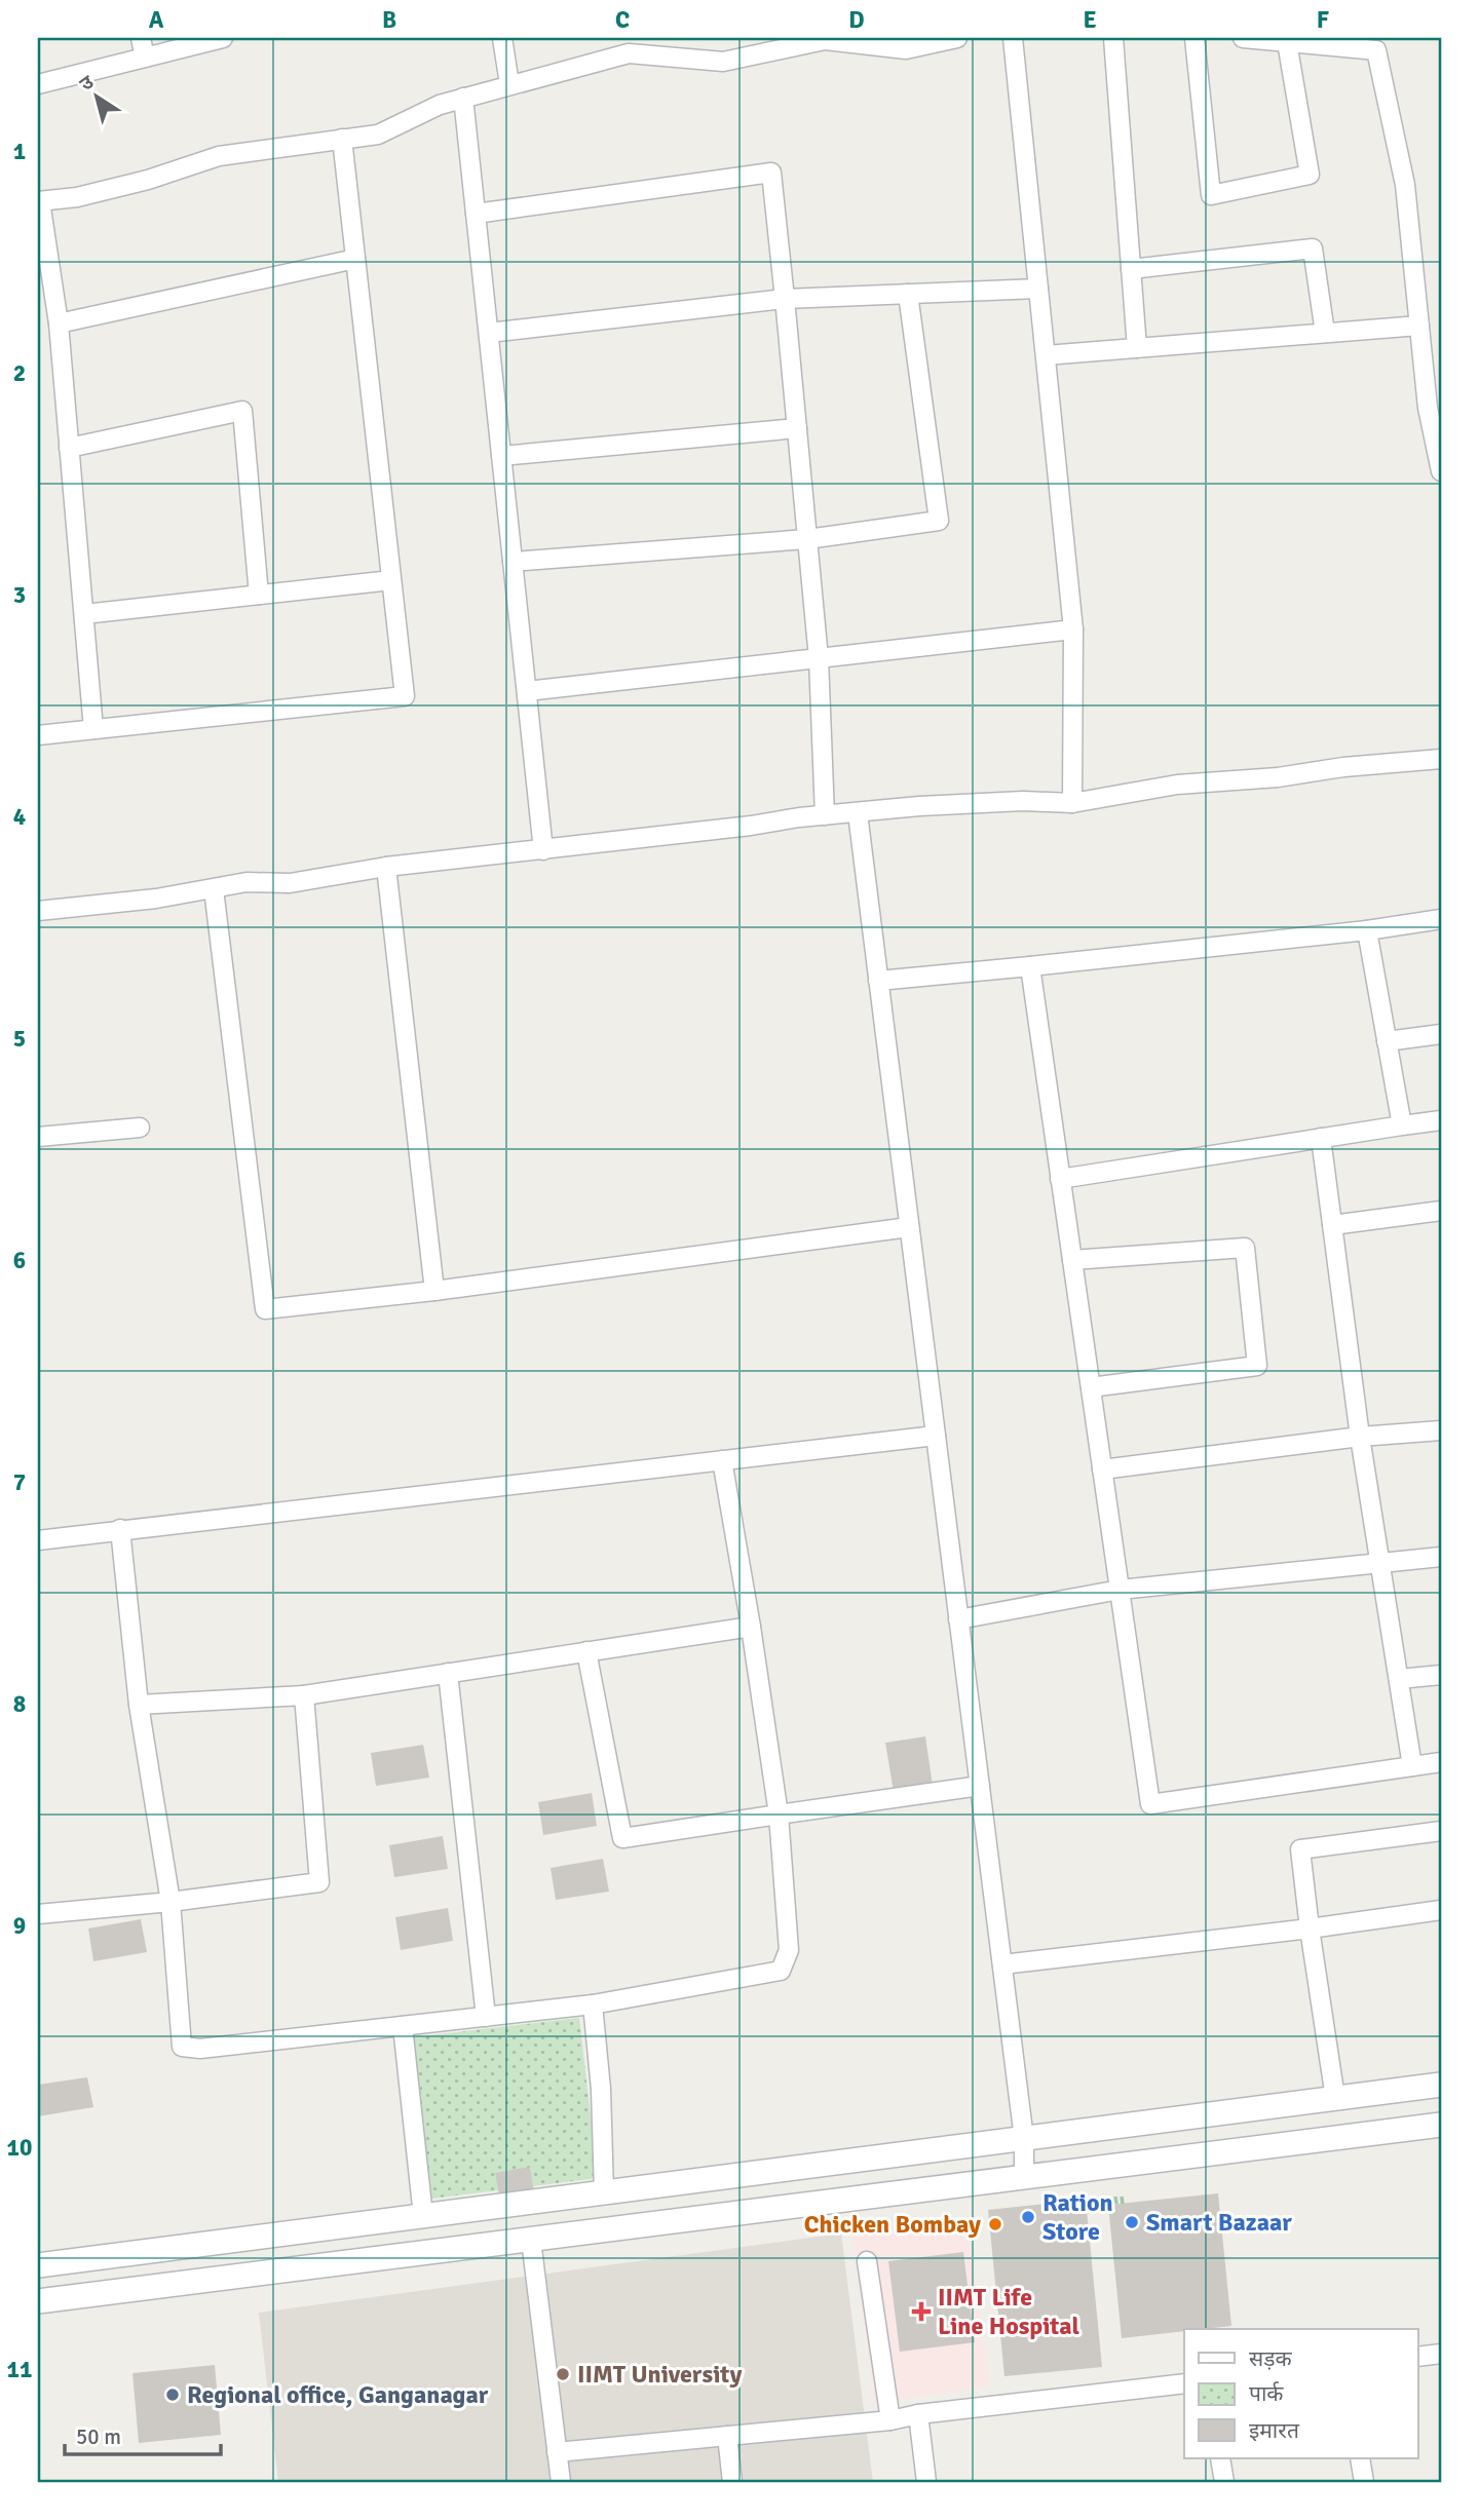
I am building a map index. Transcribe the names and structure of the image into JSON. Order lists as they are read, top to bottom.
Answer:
{
  "places": {
    "other": [
      "Ration Store",
      "Smart Bazaar",
      "Chicken Bombay",
      "IIMT University",
      "Regional office, Ganganagar"
    ],
    "health": ["IIMT Life Line Hospital"]
  },
  "legend": ["सड़क", "पार्क", "इमारत"],
  "scale_bar": "50 m",
  "north": "top left",
  "grid": {
    "columns": [
      "A",
      "B",
      "C",
      "D",
      "E",
      "F"
    ],
    "rows": [
      "1",
      "2",
      "3",
      "4",
      "5",
      "6",
      "7",
      "8",
      "9",
      "10",
      "11"
    ]
  }
}
